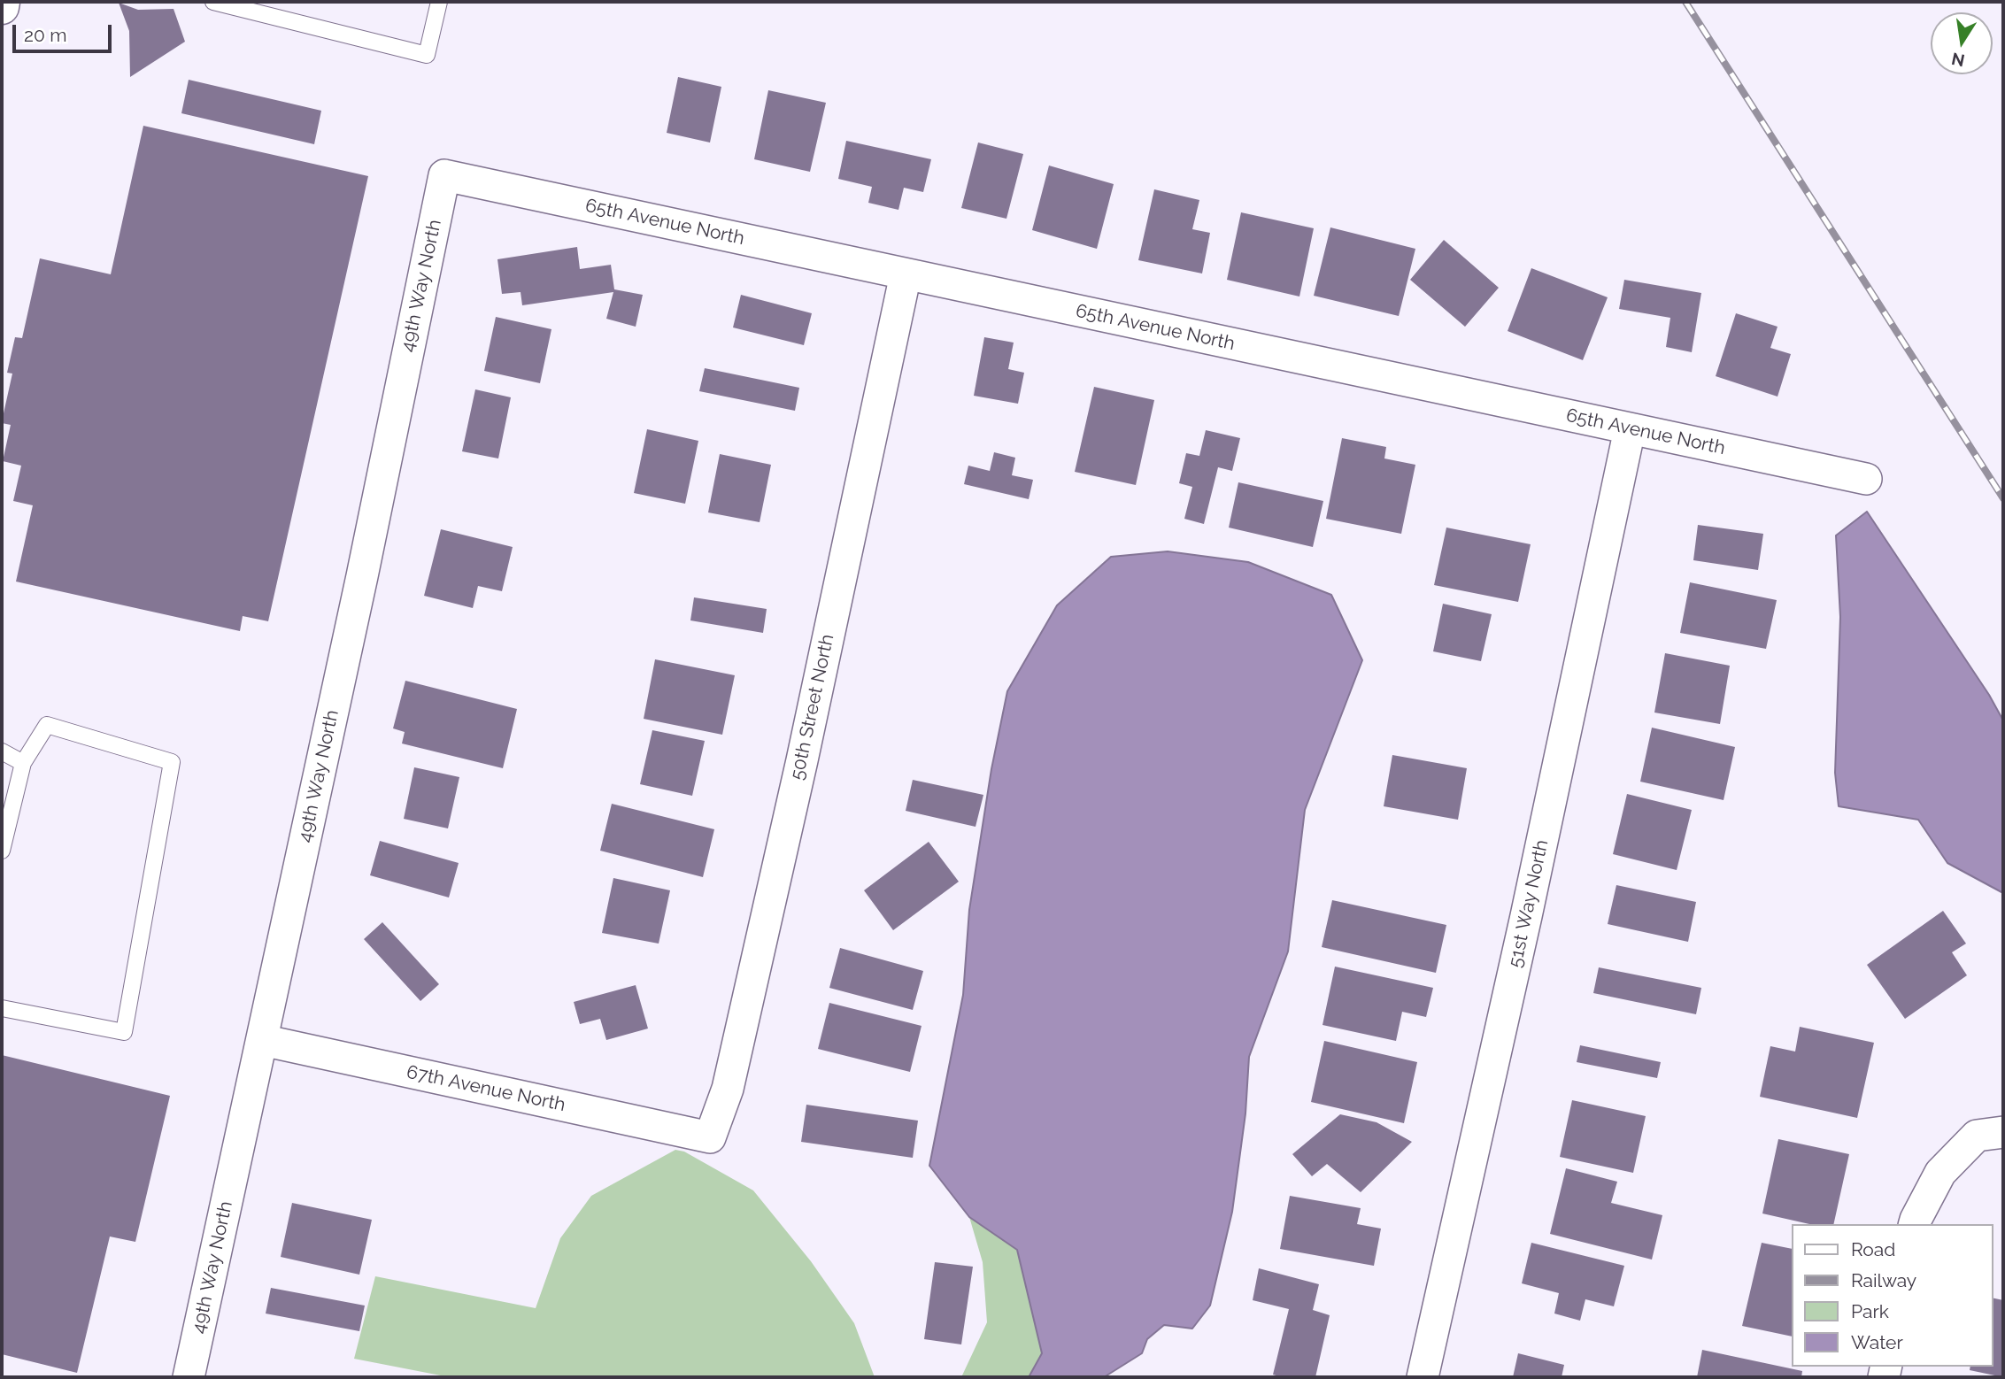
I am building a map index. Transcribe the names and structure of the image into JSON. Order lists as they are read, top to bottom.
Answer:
{
  "streets": {
    "street": [
      "65th Avenue North",
      "49th Way North",
      "50th Street North",
      "51st Way North",
      "67th Avenue North"
    ]
  },
  "crossings": [
    ["65th Avenue North", "49th Way North"],
    ["65th Avenue North", "50th Street North"],
    ["65th Avenue North", "51st Way North"],
    ["49th Way North", "67th Avenue North"],
    ["50th Street North", "67th Avenue North"]
  ],
  "legend": [
    "Road",
    "Railway",
    "Park",
    "Water"
  ],
  "scale_bar": "20 m",
  "north": "bottom"
}
